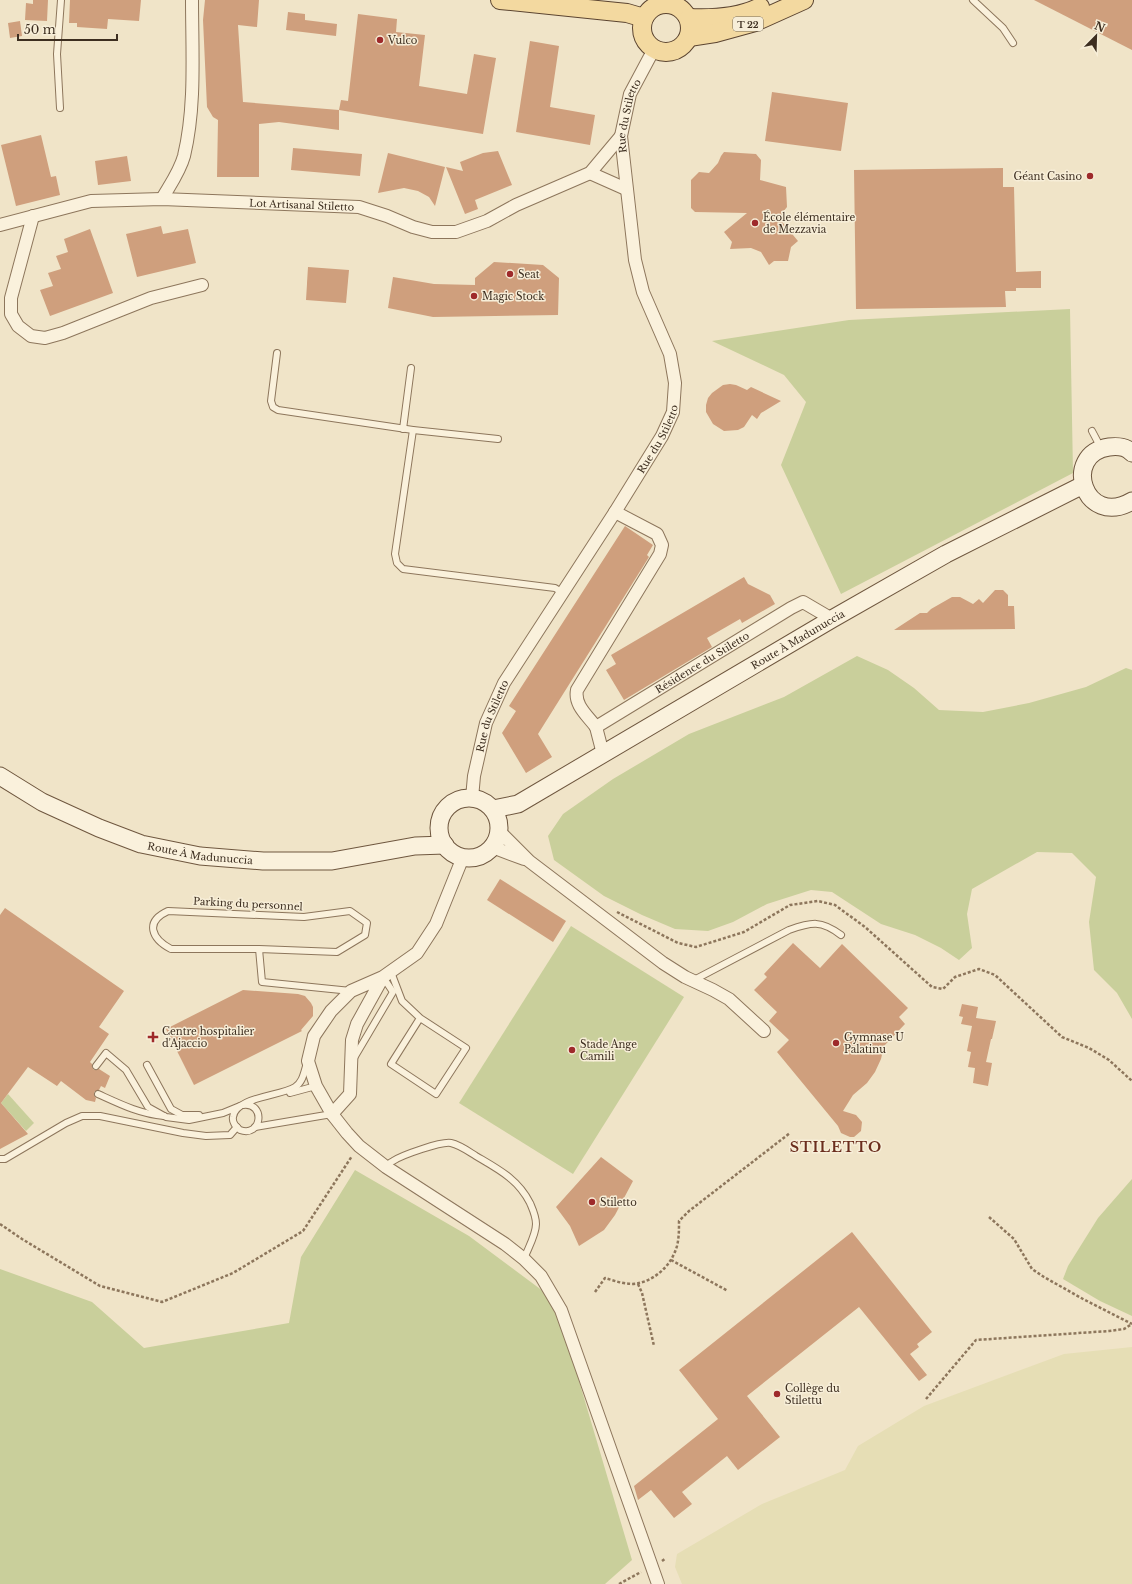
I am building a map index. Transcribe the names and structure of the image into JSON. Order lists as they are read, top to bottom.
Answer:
{
  "streets": {
    "main road": ["T 22", "Route À Madunuccia"],
    "street": ["Rue du Stiletto", "Lot Artisanal Stiletto", "Résidence du Stiletto"],
    "lane": ["Parking du personnel"]
  },
  "crossings": [
    ["T 22", "Rue du Stiletto"],
    ["Rue du Stiletto", "Route À Madunuccia"],
    ["Route À Madunuccia", "Résidence du Stiletto"]
  ],
  "districts": ["STILETTO"],
  "places": {
    "other": [
      "Vulco",
      "Géant Casino",
      "École élémentaire de Mezzavia",
      "Seat",
      "Magic Stock",
      "Gymnase U Palatinu",
      "Stade Ange Camili",
      "Stiletto",
      "Collège du Stilettu"
    ],
    "health": ["Centre hospitalier d'Ajaccio"]
  },
  "scale_bar": "50 m",
  "north": "top right"
}
